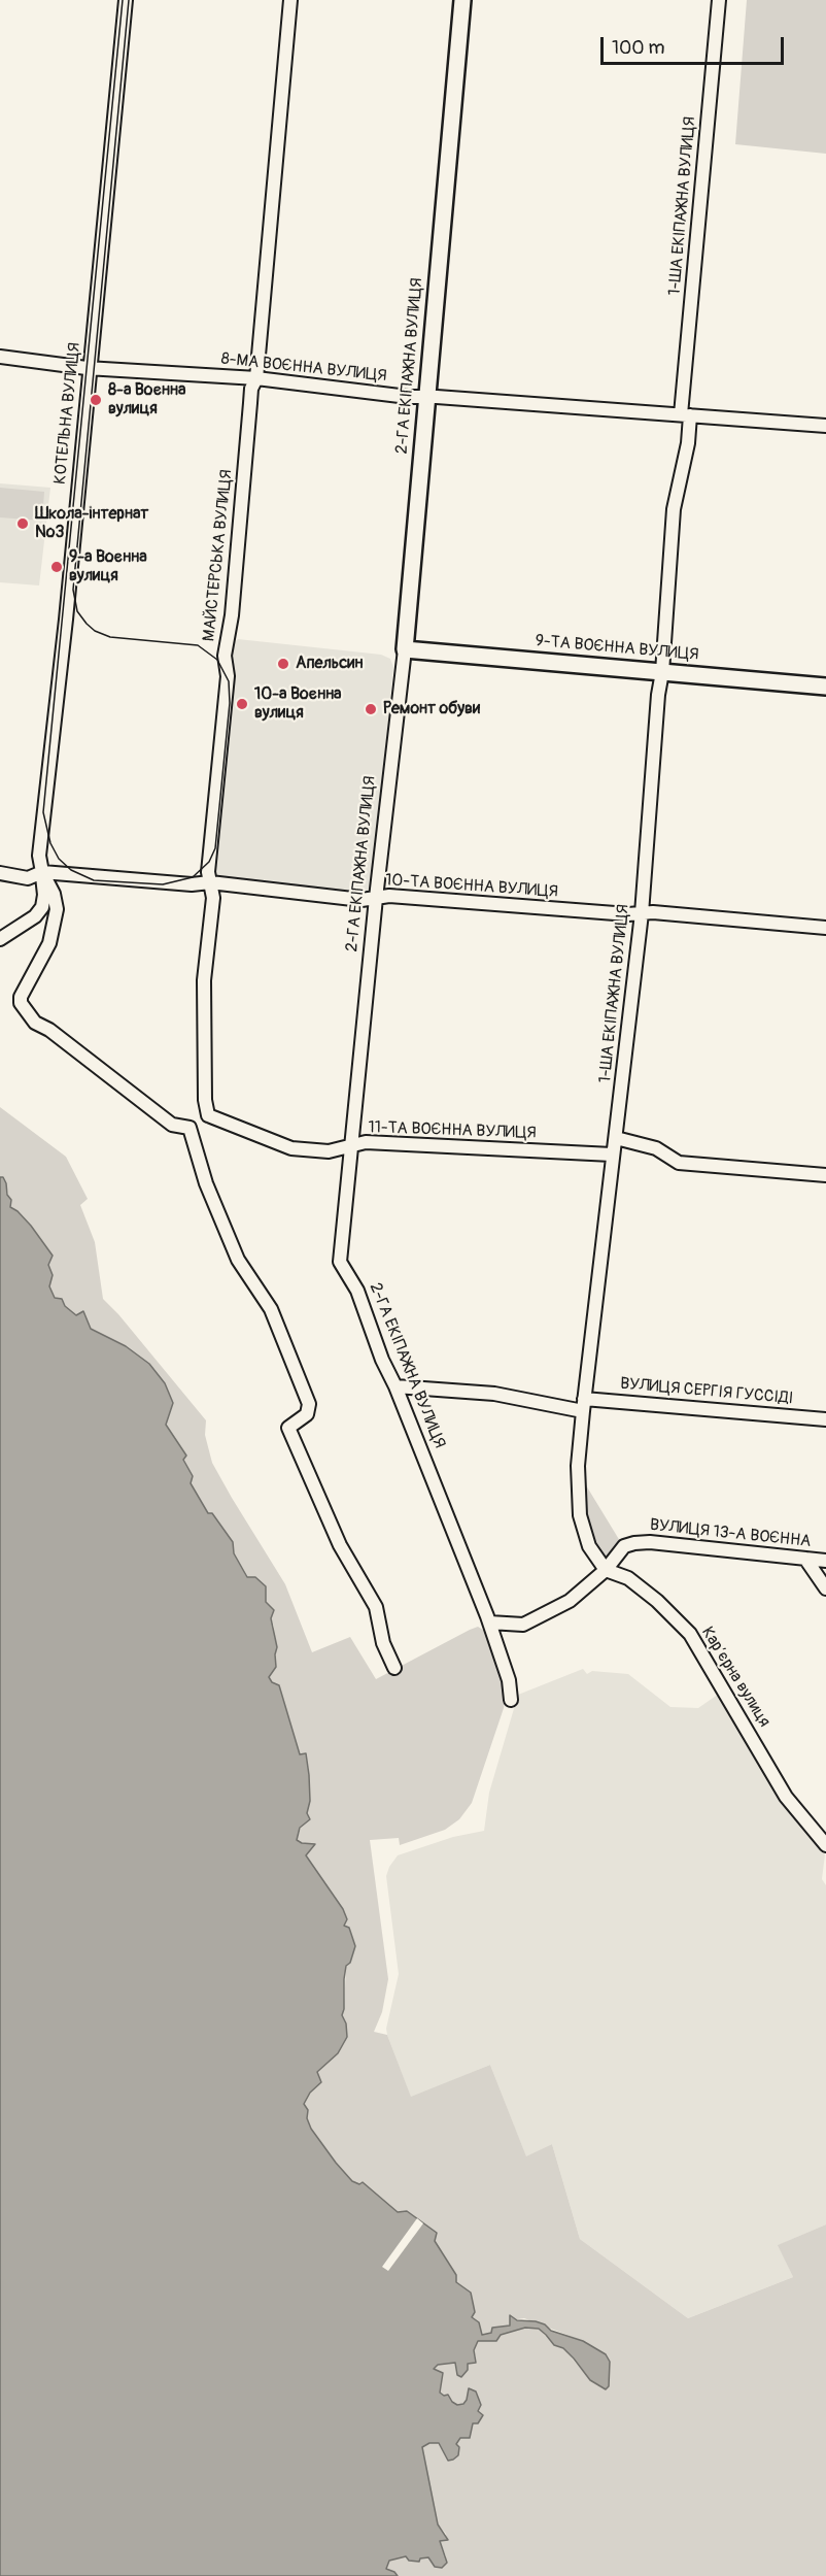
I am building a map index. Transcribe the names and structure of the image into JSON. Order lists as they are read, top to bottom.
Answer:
{
  "streets": {
    "street": [
      "1-ША ЕКІПАЖНА ВУЛИЦЯ",
      "2-ГА ЕКІПАЖНА ВУЛИЦЯ",
      "8-МА ВОЄННА ВУЛИЦЯ",
      "КОТЕЛЬНА ВУЛИЦЯ",
      "МАЙСТЕРСЬКА ВУЛИЦЯ",
      "9-ТА ВОЄННА ВУЛИЦЯ",
      "10-ТА ВОЄННА ВУЛИЦЯ",
      "11-ТА ВОЄННА ВУЛИЦЯ",
      "ВУЛИЦЯ СЕРГІЯ ГУССІДІ",
      "ВУЛИЦЯ 13-А ВОЄННА",
      "Карʼєрна вулиця"
    ]
  },
  "crossings": [
    ["1-ША ЕКІПАЖНА ВУЛИЦЯ", "8-МА ВОЄННА ВУЛИЦЯ"],
    ["1-ША ЕКІПАЖНА ВУЛИЦЯ", "9-ТА ВОЄННА ВУЛИЦЯ"],
    ["1-ША ЕКІПАЖНА ВУЛИЦЯ", "10-ТА ВОЄННА ВУЛИЦЯ"],
    ["1-ША ЕКІПАЖНА ВУЛИЦЯ", "11-ТА ВОЄННА ВУЛИЦЯ"],
    ["1-ША ЕКІПАЖНА ВУЛИЦЯ", "ВУЛИЦЯ СЕРГІЯ ГУССІДІ"],
    ["1-ША ЕКІПАЖНА ВУЛИЦЯ", "ВУЛИЦЯ 13-А ВОЄННА"],
    ["1-ША ЕКІПАЖНА ВУЛИЦЯ", "Карʼєрна вулиця"],
    ["2-ГА ЕКІПАЖНА ВУЛИЦЯ", "8-МА ВОЄННА ВУЛИЦЯ"],
    ["2-ГА ЕКІПАЖНА ВУЛИЦЯ", "9-ТА ВОЄННА ВУЛИЦЯ"],
    ["2-ГА ЕКІПАЖНА ВУЛИЦЯ", "10-ТА ВОЄННА ВУЛИЦЯ"],
    ["2-ГА ЕКІПАЖНА ВУЛИЦЯ", "11-ТА ВОЄННА ВУЛИЦЯ"],
    ["2-ГА ЕКІПАЖНА ВУЛИЦЯ", "ВУЛИЦЯ СЕРГІЯ ГУССІДІ"],
    ["8-МА ВОЄННА ВУЛИЦЯ", "КОТЕЛЬНА ВУЛИЦЯ"],
    ["8-МА ВОЄННА ВУЛИЦЯ", "МАЙСТЕРСЬКА ВУЛИЦЯ"],
    ["КОТЕЛЬНА ВУЛИЦЯ", "10-ТА ВОЄННА ВУЛИЦЯ"],
    ["МАЙСТЕРСЬКА ВУЛИЦЯ", "10-ТА ВОЄННА ВУЛИЦЯ"],
    ["МАЙСТЕРСЬКА ВУЛИЦЯ", "11-ТА ВОЄННА ВУЛИЦЯ"],
    ["ВУЛИЦЯ 13-А ВОЄННА", "Карʼєрна вулиця"]
  ],
  "places": [
    "8-а Воєнна вулиця",
    "Школа-інтернат №3",
    "9-а Воєнна вулиця",
    "Апельсин",
    "10-а Воєнна вулиця",
    "Ремонт обуви"
  ],
  "scale_bar": "100 m"
}
